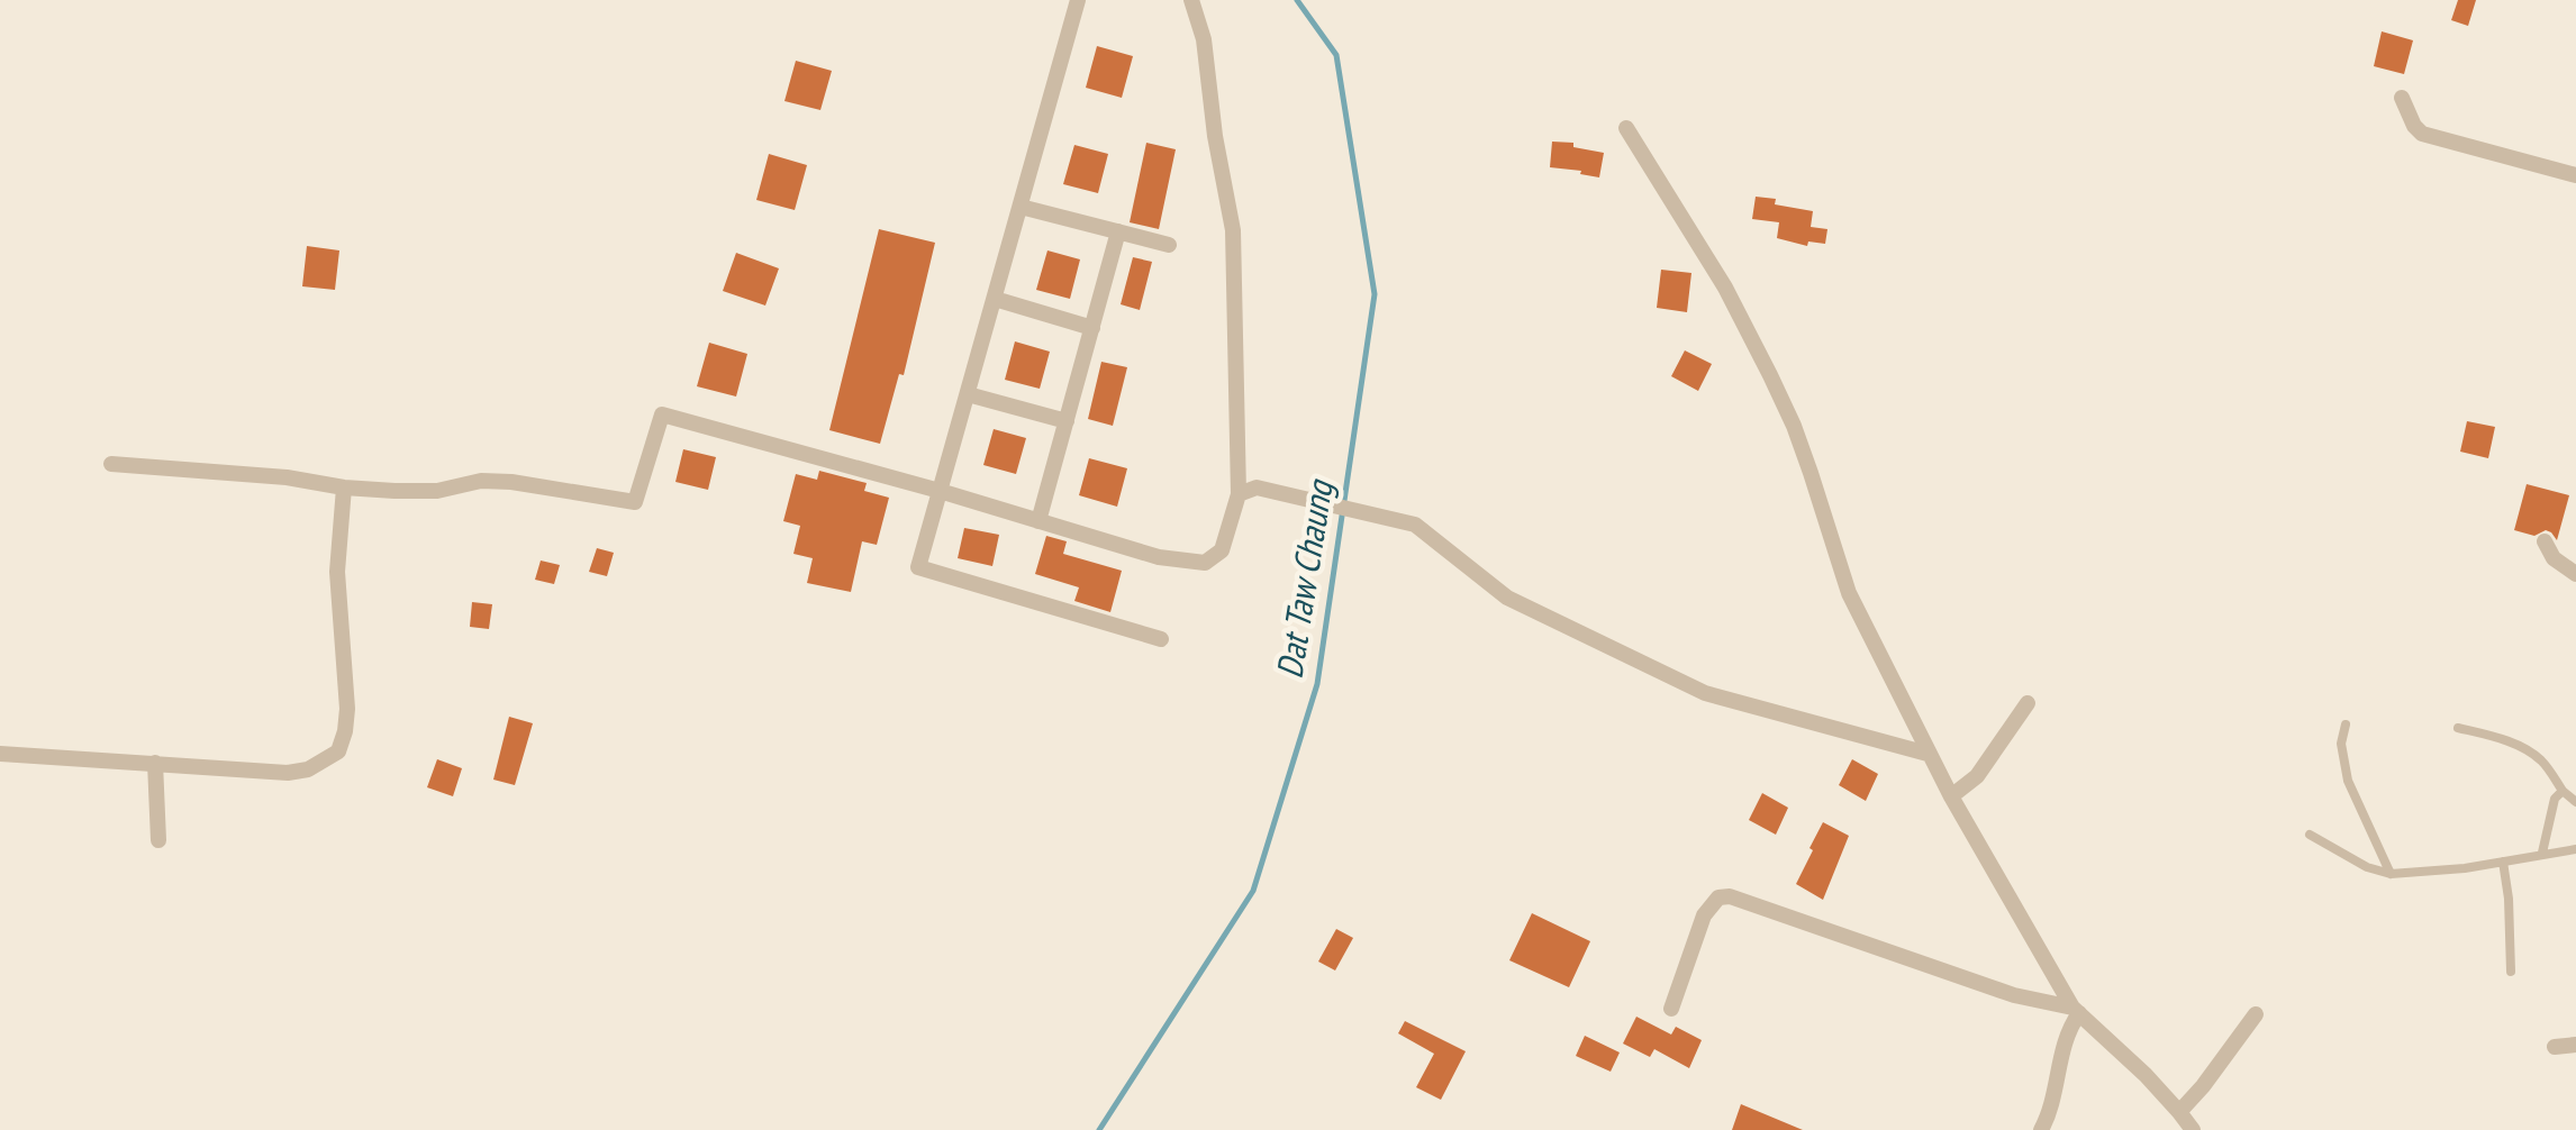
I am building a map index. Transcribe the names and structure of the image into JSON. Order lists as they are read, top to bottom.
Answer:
{
  "water": ["Dat Taw Chaung"]
}
